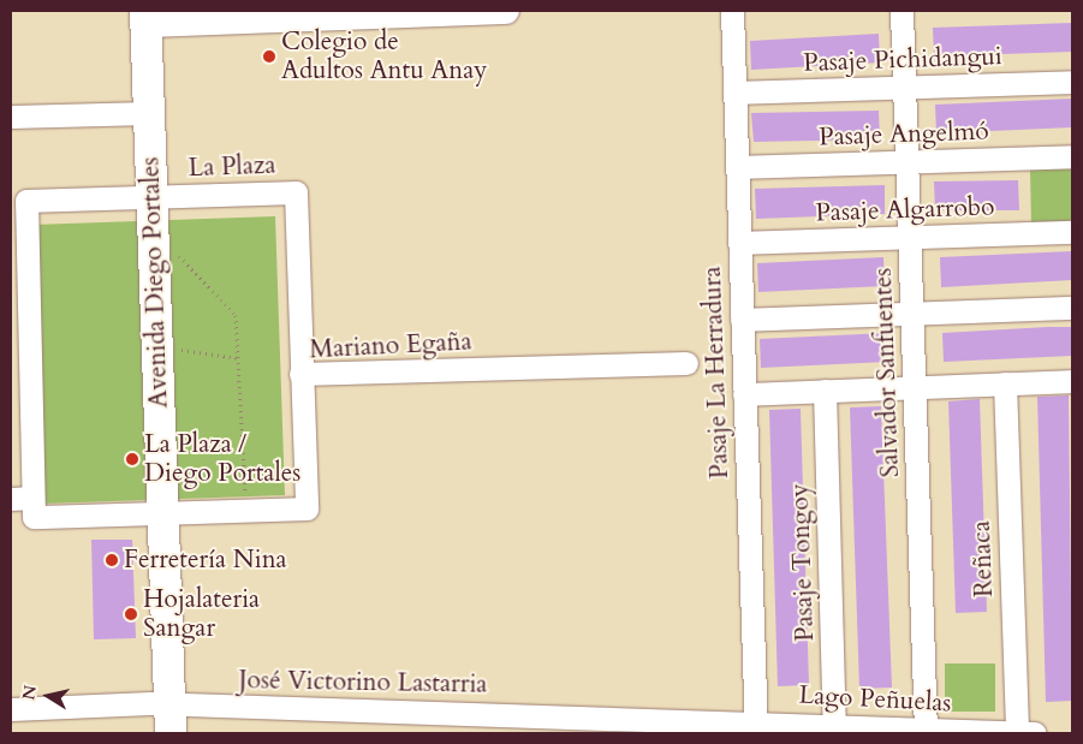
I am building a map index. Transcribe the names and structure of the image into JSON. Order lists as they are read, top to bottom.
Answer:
{
  "streets": {
    "main road": ["Avenida Diego Portales"],
    "street": [
      "Pasaje Pichidangui",
      "Pasaje Angelmó",
      "La Plaza",
      "Pasaje Algarrobo",
      "Mariano Egaña",
      "Pasaje La Herradura",
      "Salvador Sanfuentes",
      "Reñaca",
      "Pasaje Tongoy",
      "José Victorino Lastarria",
      "Lago Peñuelas"
    ]
  },
  "crossings": [
    ["Pasaje Pichidangui", "Pasaje La Herradura"],
    ["Pasaje Pichidangui", "Salvador Sanfuentes"],
    ["Pasaje Angelmó", "Pasaje La Herradura"],
    ["Pasaje Angelmó", "Salvador Sanfuentes"],
    ["La Plaza", "Avenida Diego Portales"],
    ["La Plaza", "Mariano Egaña"],
    ["Pasaje Algarrobo", "Pasaje La Herradura"],
    ["Pasaje Algarrobo", "Salvador Sanfuentes"],
    ["Avenida Diego Portales", "Mariano Egaña"],
    ["Avenida Diego Portales", "José Victorino Lastarria"],
    ["Pasaje La Herradura", "Lago Peñuelas"],
    ["Salvador Sanfuentes", "Lago Peñuelas"],
    ["Reñaca", "Lago Peñuelas"],
    ["Pasaje Tongoy", "Lago Peñuelas"],
    ["José Victorino Lastarria", "Lago Peñuelas"]
  ],
  "places": [
    "Colegio de Adultos Antu Anay",
    "La Plaza / Diego Portales",
    "Ferretería Nina",
    "Hojalateria Sangar"
  ],
  "north": "left"
}
